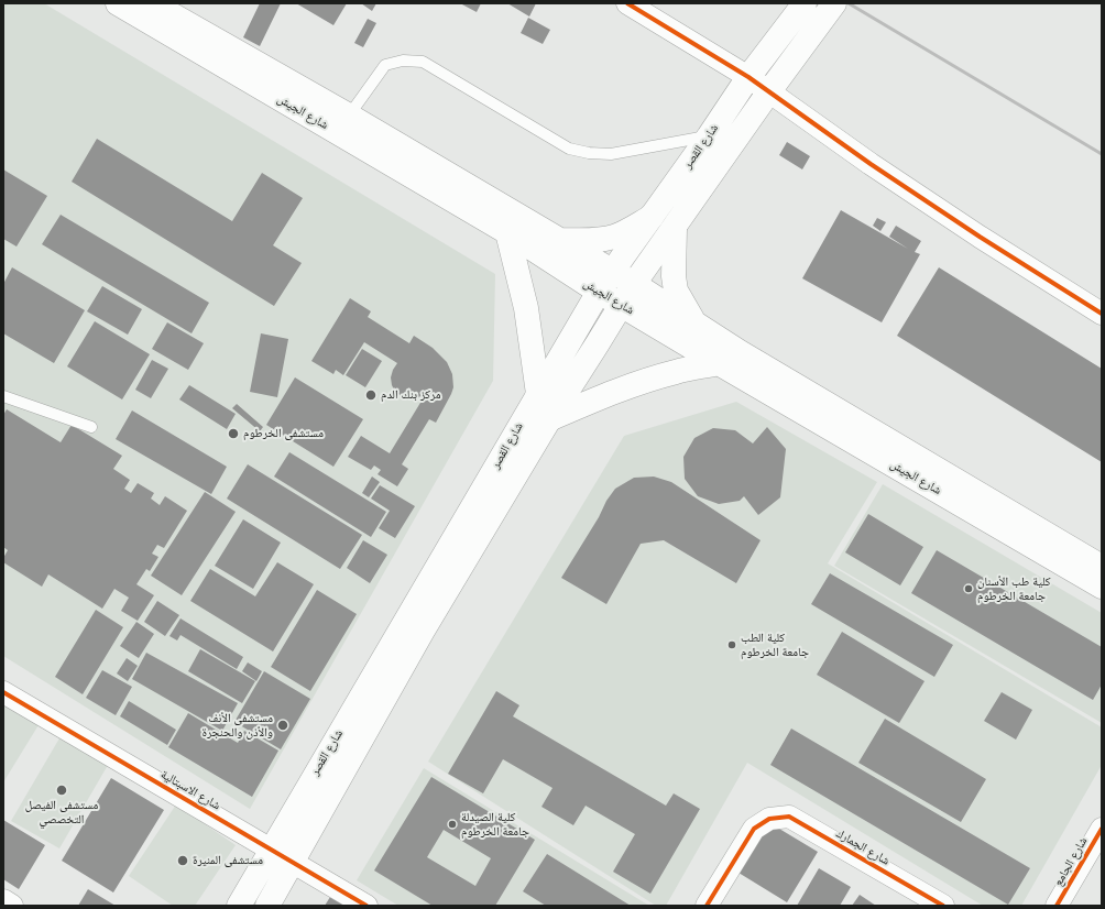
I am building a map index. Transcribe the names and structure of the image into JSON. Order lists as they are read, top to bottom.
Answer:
{
  "streets": {
    "main road": ["شارع الجيش", "شارع القصر"],
    "street": ["شارع الاسبتالية", "شارع الجمارك", "شارع الجامع"]
  },
  "crossings": [
    ["شارع الجيش", "شارع القصر"],
    ["شارع القصر", "شارع الاسبتالية"]
  ],
  "places": [
    "مركز بنك الدم",
    "مستشفى الخرطوم",
    "كلية طب الأسنان جامعة الخرطوم",
    "كلية الطب جامعة الخرطوم",
    "مستشفى الأنف والأذن والحنجرة",
    "مستشفى الفيصل التخصصي",
    "كلية الصيدلة جامعة الخرطوم",
    "مستشفى المنيرة"
  ]
}
